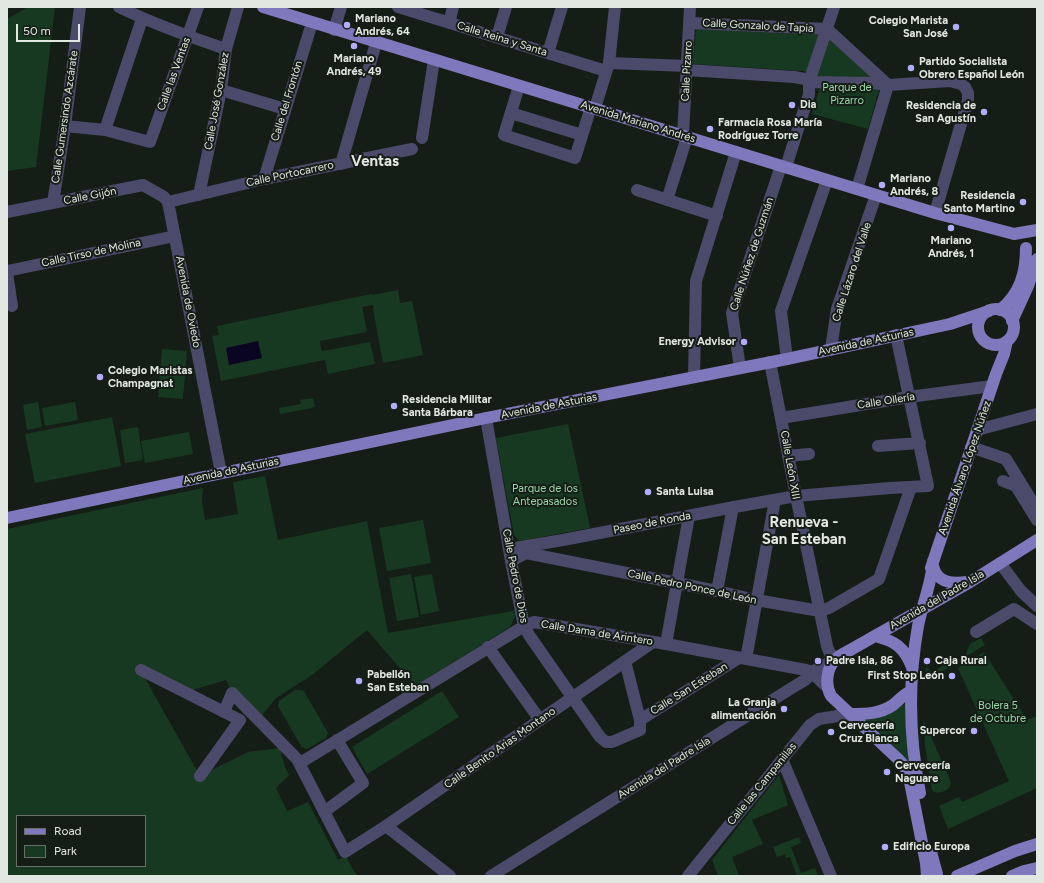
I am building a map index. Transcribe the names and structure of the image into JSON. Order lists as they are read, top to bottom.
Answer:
{
  "streets": {
    "main road": [
      "Avenida Mariano Andrés",
      "Avenida de Asturias",
      "Avenida Álvaro López Núñez",
      "Avenida del Padre Isla"
    ],
    "street": [
      "Calle Gonzalo de Tapia",
      "Calle Reina y Santa",
      "Calle Pizarro",
      "Calle las Ventas",
      "Calle José González",
      "Calle del Frontón",
      "Calle Gumersindo Azcárate",
      "Calle Portocarrero",
      "Calle Gijón",
      "Calle Tirso de Molina",
      "Calle Núñez de Guzmán",
      "Calle Lázaro del Valle",
      "Avenida de Oviedo",
      "Calle Ollería",
      "Calle León XIII",
      "Paseo de Ronda",
      "Calle Pedro de Dios",
      "Calle Pedro Ponce de León",
      "Calle Dama de Arintero",
      "Calle San Esteban",
      "Calle Benito Arias Montano",
      "Calle las Campanillas"
    ]
  },
  "crossings": [
    ["Calle Gonzalo de Tapia", "Calle Pizarro"],
    ["Calle Gonzalo de Tapia", "Calle Núñez de Guzmán"],
    ["Calle Reina y Santa", "Calle Pizarro"],
    ["Calle Reina y Santa", "Avenida Mariano Andrés"],
    ["Calle Reina y Santa", "Calle Núñez de Guzmán"],
    ["Calle Pizarro", "Avenida Mariano Andrés"],
    ["Calle José González", "Calle Portocarrero"],
    ["Calle del Frontón", "Avenida Mariano Andrés"],
    ["Calle del Frontón", "Calle Portocarrero"],
    ["Calle Gumersindo Azcárate", "Calle Gijón"],
    ["Avenida Mariano Andrés", "Calle Núñez de Guzmán"],
    ["Avenida Mariano Andrés", "Calle Lázaro del Valle"],
    ["Calle Portocarrero", "Calle Gijón"],
    ["Calle Portocarrero", "Avenida de Oviedo"],
    ["Calle Gijón", "Avenida de Oviedo"],
    ["Calle Tirso de Molina", "Avenida de Oviedo"],
    ["Calle Núñez de Guzmán", "Avenida de Asturias"],
    ["Calle Lázaro del Valle", "Avenida de Asturias"],
    ["Avenida de Oviedo", "Avenida de Asturias"],
    ["Avenida de Asturias", "Calle León XIII"],
    ["Avenida de Asturias", "Avenida Álvaro López Núñez"],
    ["Avenida de Asturias", "Calle Pedro de Dios"],
    ["Calle Ollería", "Calle León XIII"],
    ["Calle Ollería", "Avenida Álvaro López Núñez"],
    ["Calle León XIII", "Avenida Álvaro López Núñez"],
    ["Calle León XIII", "Paseo de Ronda"],
    ["Calle León XIII", "Calle Pedro Ponce de León"],
    ["Calle León XIII", "Avenida del Padre Isla"],
    ["Calle León XIII", "Calle Dama de Arintero"],
    ["Calle León XIII", "Calle las Campanillas"],
    ["Avenida Álvaro López Núñez", "Avenida del Padre Isla"],
    ["Avenida Álvaro López Núñez", "Calle Dama de Arintero"],
    ["Avenida Álvaro López Núñez", "Calle las Campanillas"],
    ["Paseo de Ronda", "Calle Pedro de Dios"],
    ["Paseo de Ronda", "Calle Pedro Ponce de León"],
    ["Calle Pedro de Dios", "Calle Pedro Ponce de León"],
    ["Calle Pedro de Dios", "Calle Dama de Arintero"],
    ["Calle Pedro de Dios", "Calle San Esteban"],
    ["Calle Pedro de Dios", "Calle Benito Arias Montano"],
    ["Avenida del Padre Isla", "Calle Dama de Arintero"],
    ["Avenida del Padre Isla", "Calle las Campanillas"],
    ["Calle Dama de Arintero", "Calle San Esteban"],
    ["Calle Dama de Arintero", "Calle Benito Arias Montano"],
    ["Calle Dama de Arintero", "Calle las Campanillas"]
  ],
  "districts": ["Ventas", "Renueva - San Esteban"],
  "parks": ["Parque de Pizarro", "Parque de los Antepasados", "Bolera 5 de Octubre"],
  "places": [
    "Mariano Andrés, 64",
    "Colegio Marista San José",
    "Mariano Andrés, 49",
    "Partido Socialista Obrero Español León",
    "Dia",
    "Residencia de San Agustín",
    "Farmacia Rosa María Rodríguez Torre",
    "Mariano Andrés, 8",
    "Residencia Santo Martino",
    "Mariano Andrés, 1",
    "Energy Advisor",
    "Colegio Maristas Champagnat",
    "Residencia Militar Santa Bárbara",
    "Santa Luisa",
    "Padre Isla, 86",
    "Caja Rural",
    "First Stop León",
    "Pabellón San Esteban",
    "La Granja alimentación",
    "Supercor",
    "Cervecería Cruz Blanca",
    "Cervecería Naguare",
    "Edificio Europa"
  ],
  "legend": ["Road", "Park"],
  "scale_bar": "50 m"
}
